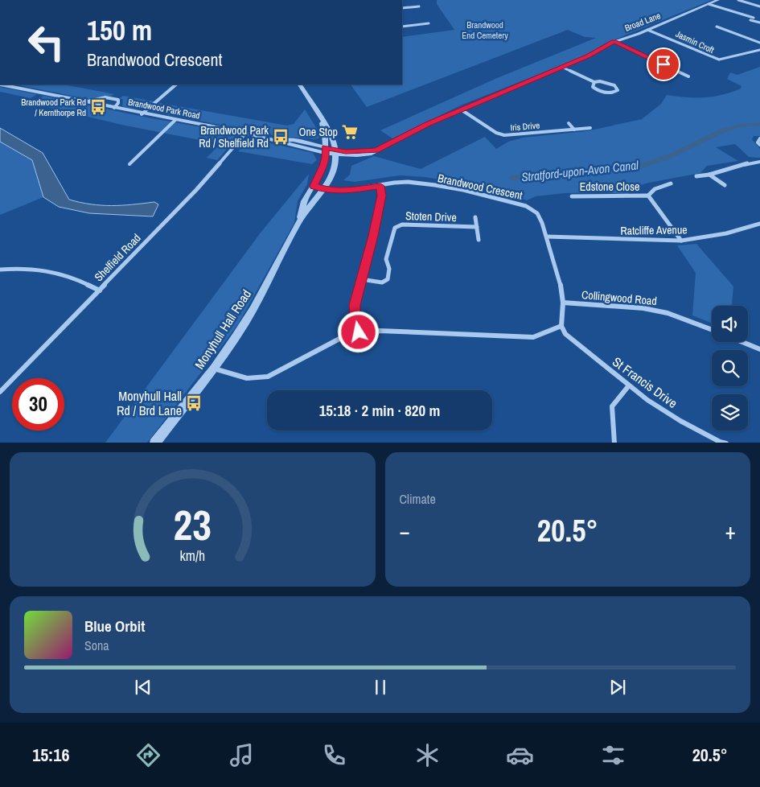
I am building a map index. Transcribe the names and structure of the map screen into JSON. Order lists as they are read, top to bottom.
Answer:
{
  "streets": {
    "street": [
      "Broad Lane",
      "Jasmin Croft",
      "Brandwood Park Road",
      "Iris Drive",
      "Brandwood Crescent",
      "Edstone Close",
      "Stoten Drive",
      "Ratcliffe Avenue",
      "Shelfield Road",
      "Collingwood Road",
      "Monyhull Hall Road",
      "St Francis Drive"
    ]
  },
  "crossings": [
    ["Broad Lane", "Jasmin Croft"],
    ["Broad Lane", "Brandwood Park Road"],
    ["Broad Lane", "Iris Drive"],
    ["Broad Lane", "Monyhull Hall Road"],
    ["Brandwood Park Road", "Shelfield Road"],
    ["Brandwood Park Road", "Monyhull Hall Road"],
    ["Brandwood Crescent", "Ratcliffe Avenue"],
    ["Brandwood Crescent", "Collingwood Road"],
    ["Brandwood Crescent", "Monyhull Hall Road"],
    ["Brandwood Crescent", "St Francis Drive"],
    ["Edstone Close", "Ratcliffe Avenue"]
  ],
  "water": ["Stratford-upon-Avon Canal"],
  "parks": ["Brandwood End Cemetery"],
  "places": {
    "bus stop": ["Brandwood Park Rd / Kernthorpe Rd", "Brandwood Park Rd / Shelfield Rd", "Monyhull Hall Rd / Brd Lane"],
    "supermarket": ["One Stop"]
  },
  "page": {
    "turn": ["150 m", "Brandwood Crescent"],
    "limit": "30",
    "trip": "15:18 · 2 min · 820 m",
    "tile": "Climate",
    "heat": ["−", "20.5°", "+"],
    "song": ["Blue Orbit", "Sona"],
    "tabs": ["15:16", "20.5°"],
    "gauge": ["23", "km/h"]
  }
}
